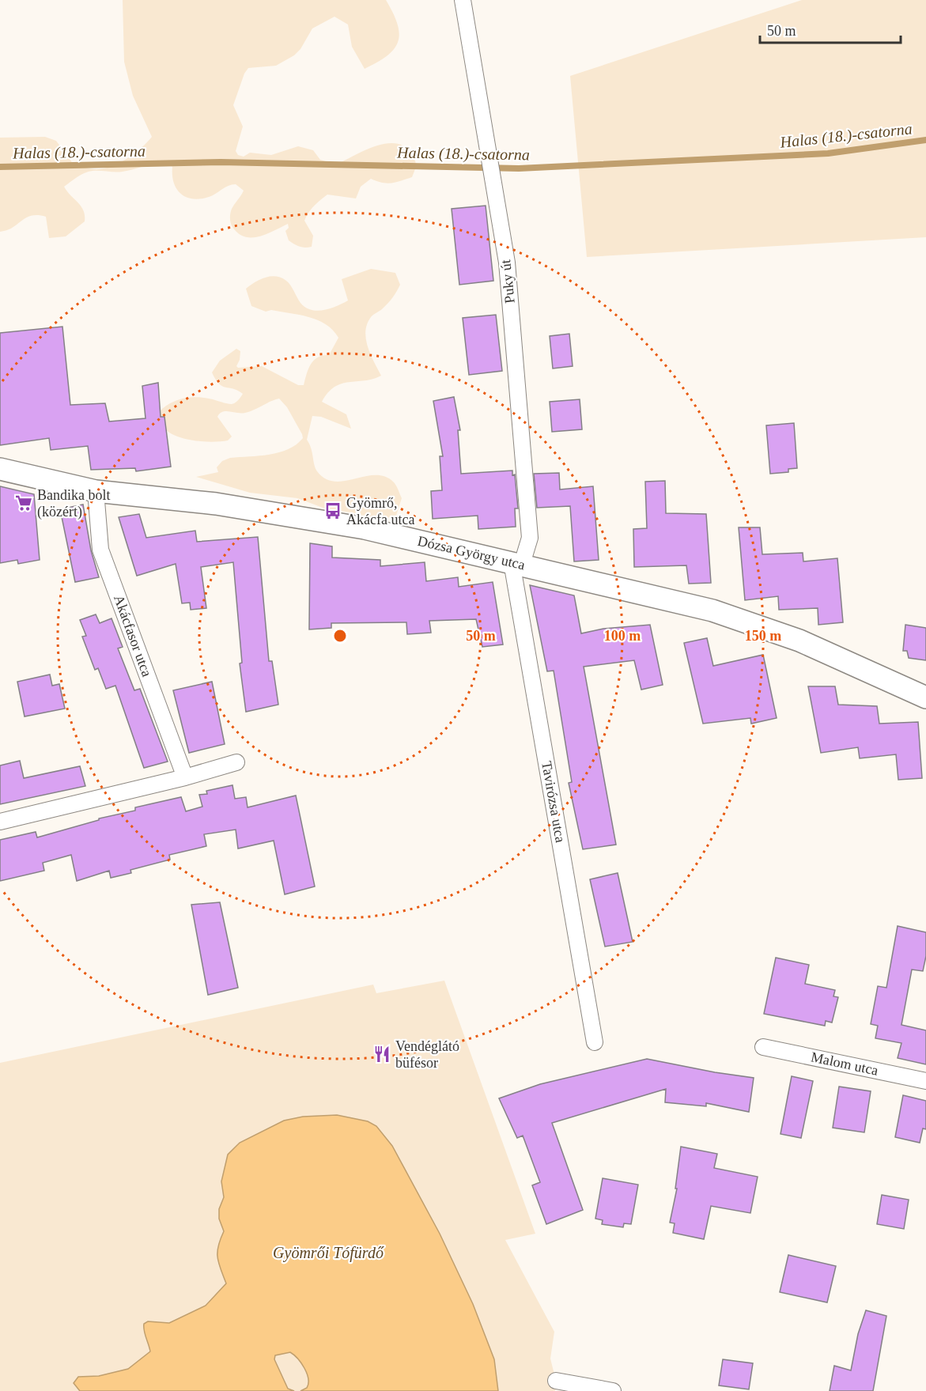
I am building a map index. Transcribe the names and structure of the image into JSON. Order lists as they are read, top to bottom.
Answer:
{
  "streets": {
    "main road": ["Dózsa György utca"],
    "street": [
      "Puky út",
      "Akácfasor utca",
      "Tavirózsa utca",
      "Malom utca"
    ]
  },
  "crossings": [
    ["Puky út", "Dózsa György utca"],
    ["Puky út", "Tavirózsa utca"],
    ["Dózsa György utca", "Akácfasor utca"],
    ["Dózsa György utca", "Tavirózsa utca"]
  ],
  "water": ["Halas (18.)-csatorna", "Gyömrői Tófürdő"],
  "places": {
    "supermarket": ["Bandika bolt (közért)"],
    "bus stop": ["Gyömrő, Akácfa utca"],
    "restaurant": ["Vendéglátó büfésor"]
  },
  "scale_bar": "50 m",
  "rings": ["50 m", "100 m", "150 m"]
}
